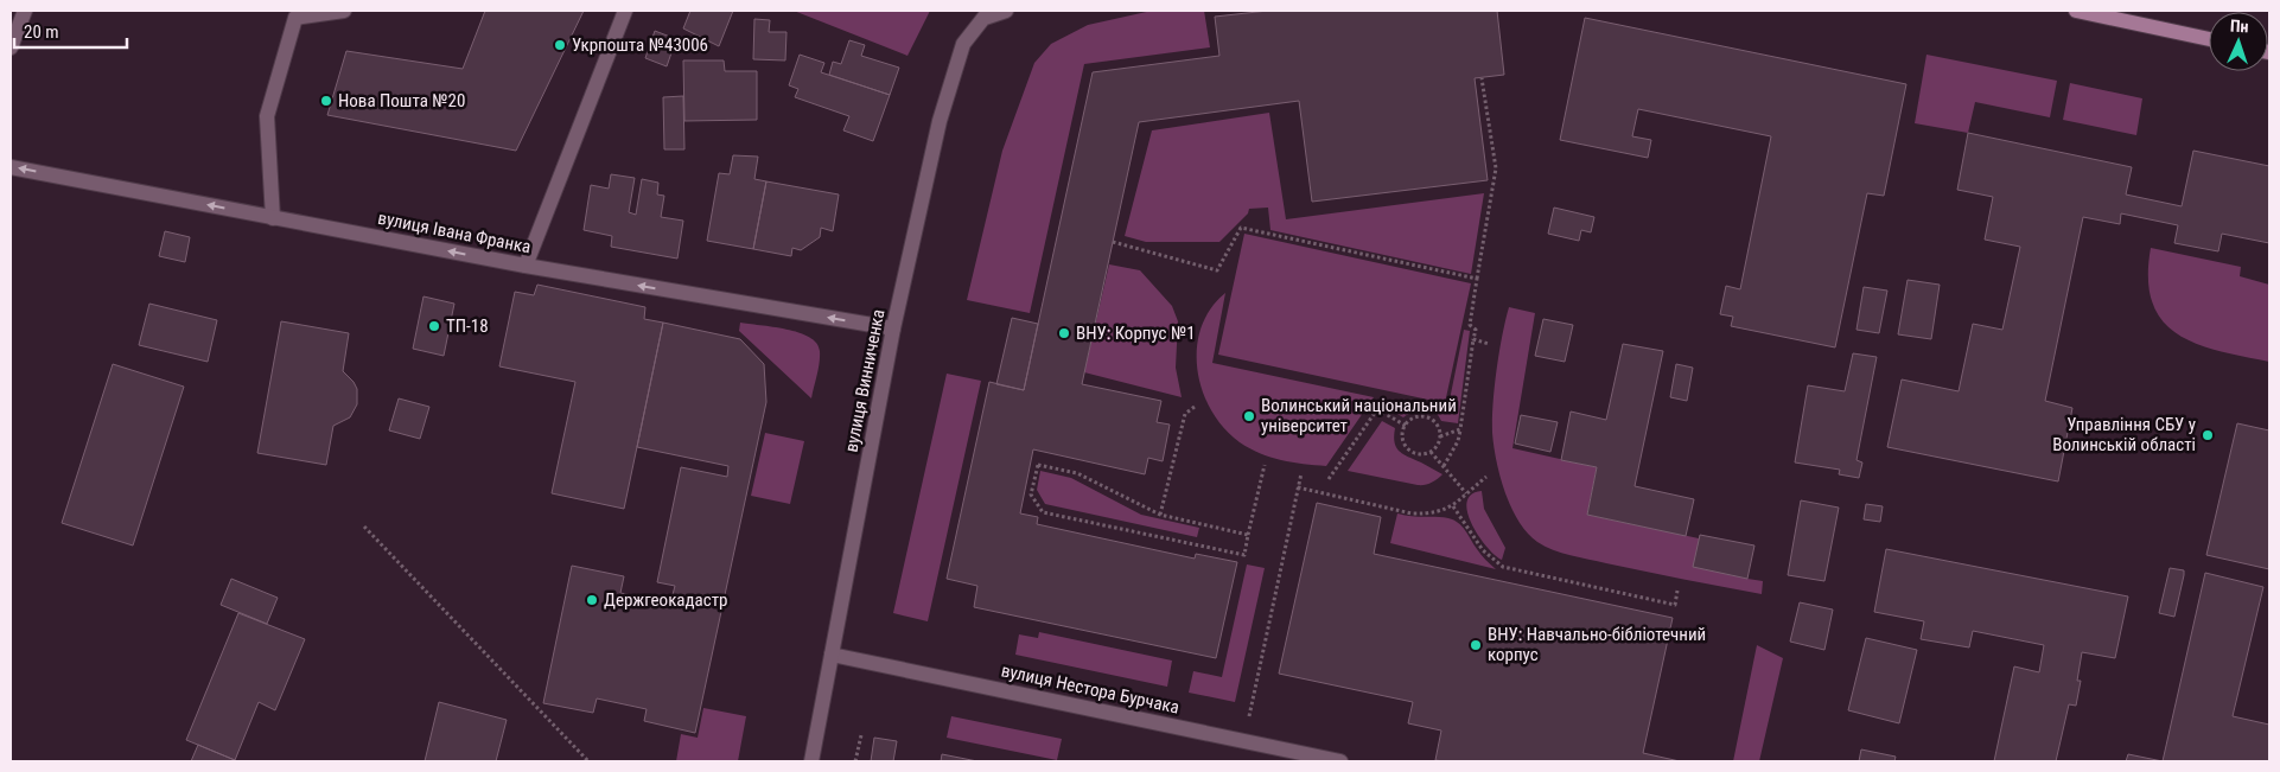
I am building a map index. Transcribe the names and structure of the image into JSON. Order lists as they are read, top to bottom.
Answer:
{
  "streets": {
    "street": ["вулиця Івана Франка", "вулиця Винниченка", "вулиця Нестора Бурчака"]
  },
  "crossings": [
    ["вулиця Івана Франка", "вулиця Винниченка"],
    ["вулиця Винниченка", "вулиця Нестора Бурчака"]
  ],
  "one_way": ["вулиця Івана Франка"],
  "places": [
    "Укрпошта №43006",
    "Нова Пошта №20",
    "ТП-18",
    "ВНУ: Корпус №1",
    "Волинський національний університет",
    "Управління СБУ у Волинській області",
    "Держгеокадастр",
    "ВНУ: Навчально-бібліотечний корпус"
  ],
  "scale_bar": "20 m",
  "north": "top"
}
